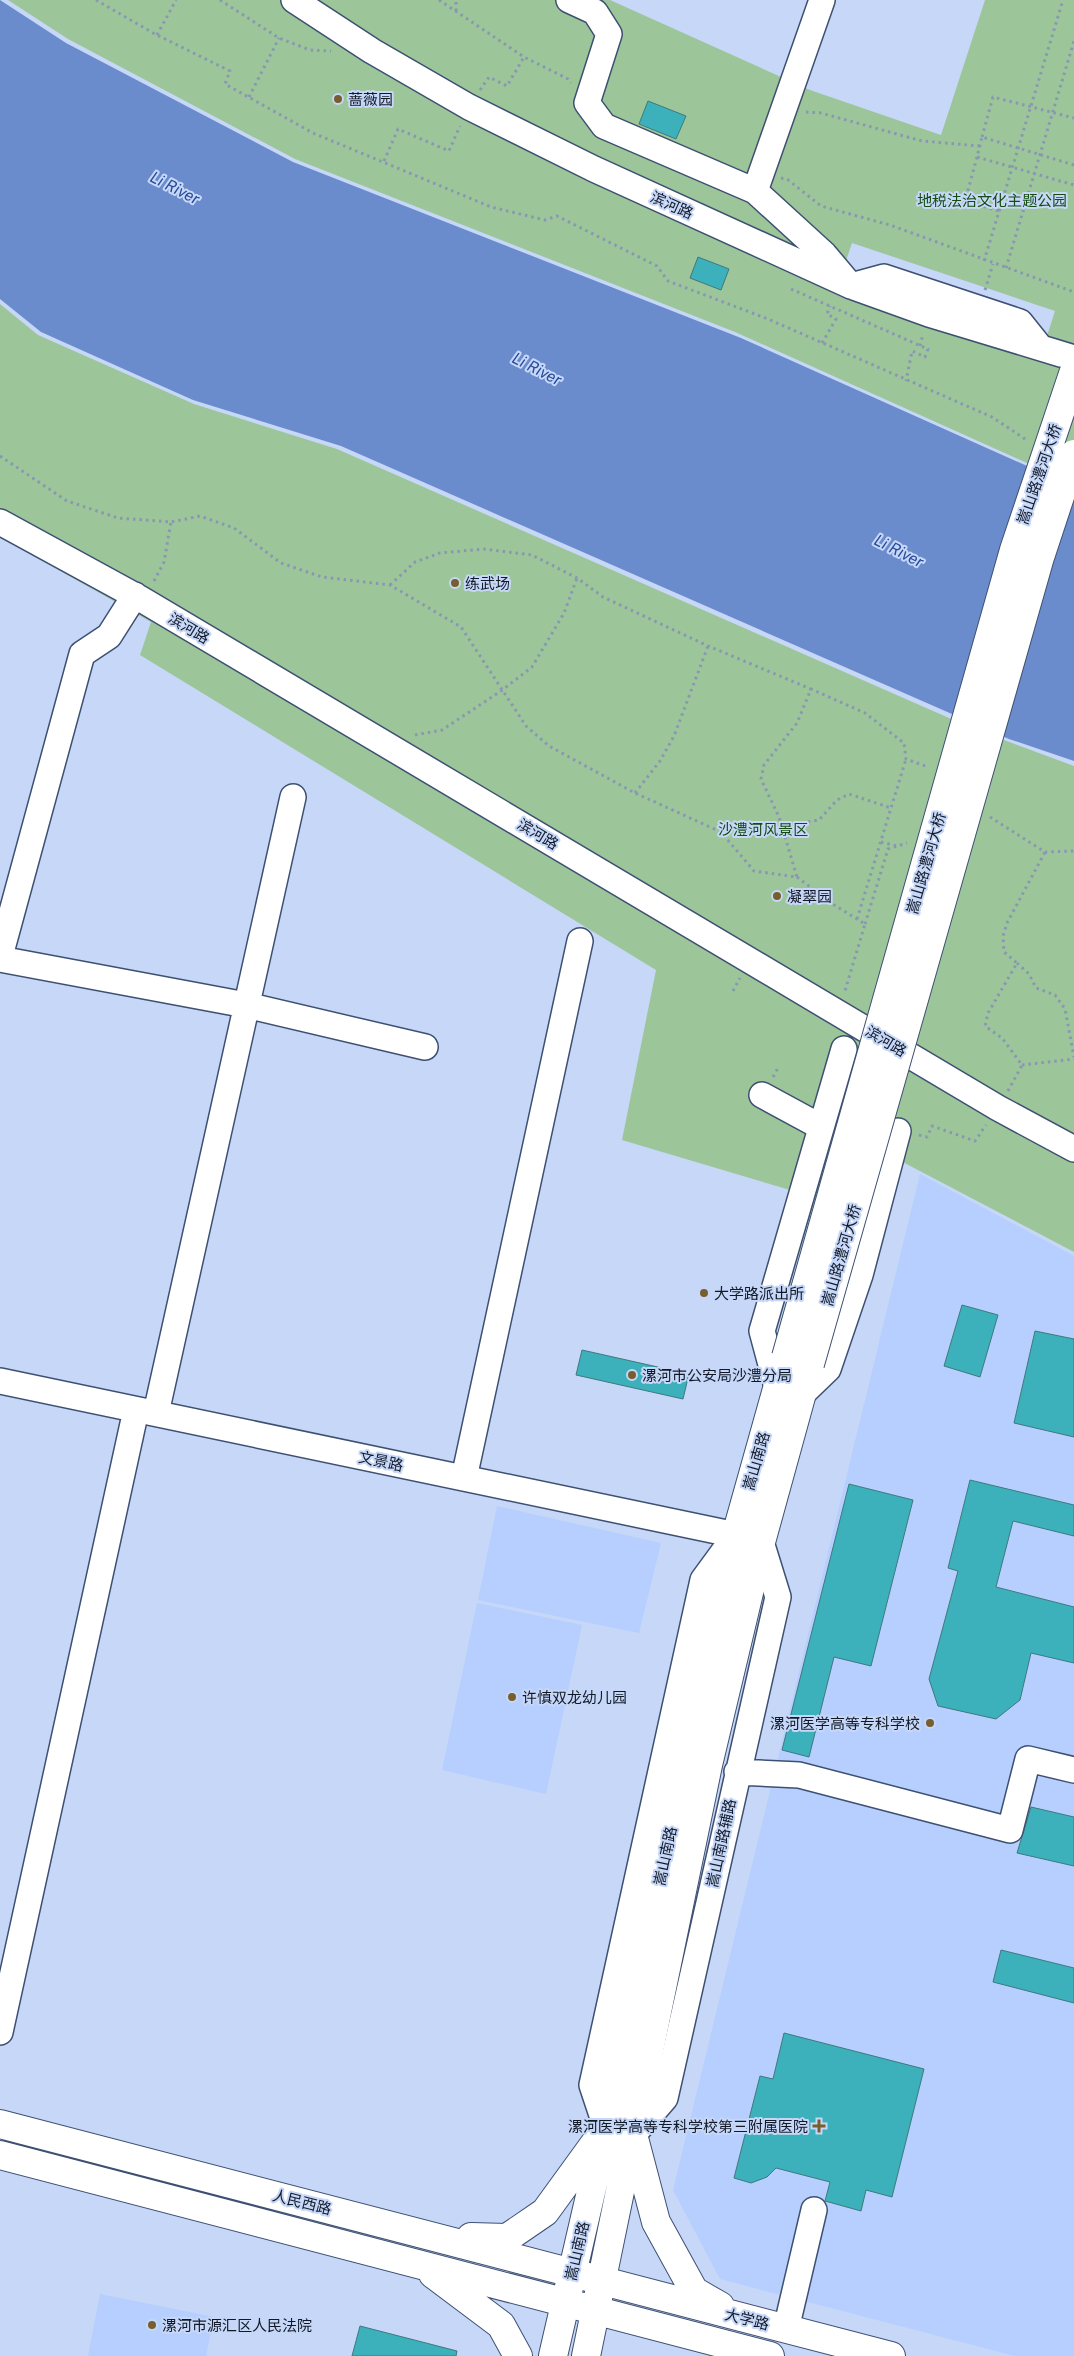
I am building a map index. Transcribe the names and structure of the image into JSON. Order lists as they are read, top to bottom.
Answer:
{
  "streets": {
    "main road": [
      "嵩山路澧河大桥",
      "嵩山南路",
      "人民西路",
      "大学路"
    ],
    "street": ["滨河路", "文景路", "嵩山南路辅路"]
  },
  "crossings": [
    ["嵩山路澧河大桥", "嵩山南路"],
    ["文景路", "嵩山南路"],
    ["文景路", "嵩山南路辅路"],
    ["嵩山南路", "嵩山南路辅路"],
    ["嵩山南路", "人民西路"],
    ["嵩山南路", "大学路"],
    ["人民西路", "大学路"]
  ],
  "water": ["Li River"],
  "parks": ["地税法治文化主题公园", "沙澧河风景区"],
  "places": {
    "other": [
      "蔷薇园",
      "练武场",
      "凝翠园",
      "大学路派出所",
      "漯河市公安局沙澧分局",
      "许慎双龙幼儿园",
      "漯河医学高等专科学校",
      "漯河市源汇区人民法院"
    ],
    "health": ["漯河医学高等专科学校第三附属医院"]
  }
}
